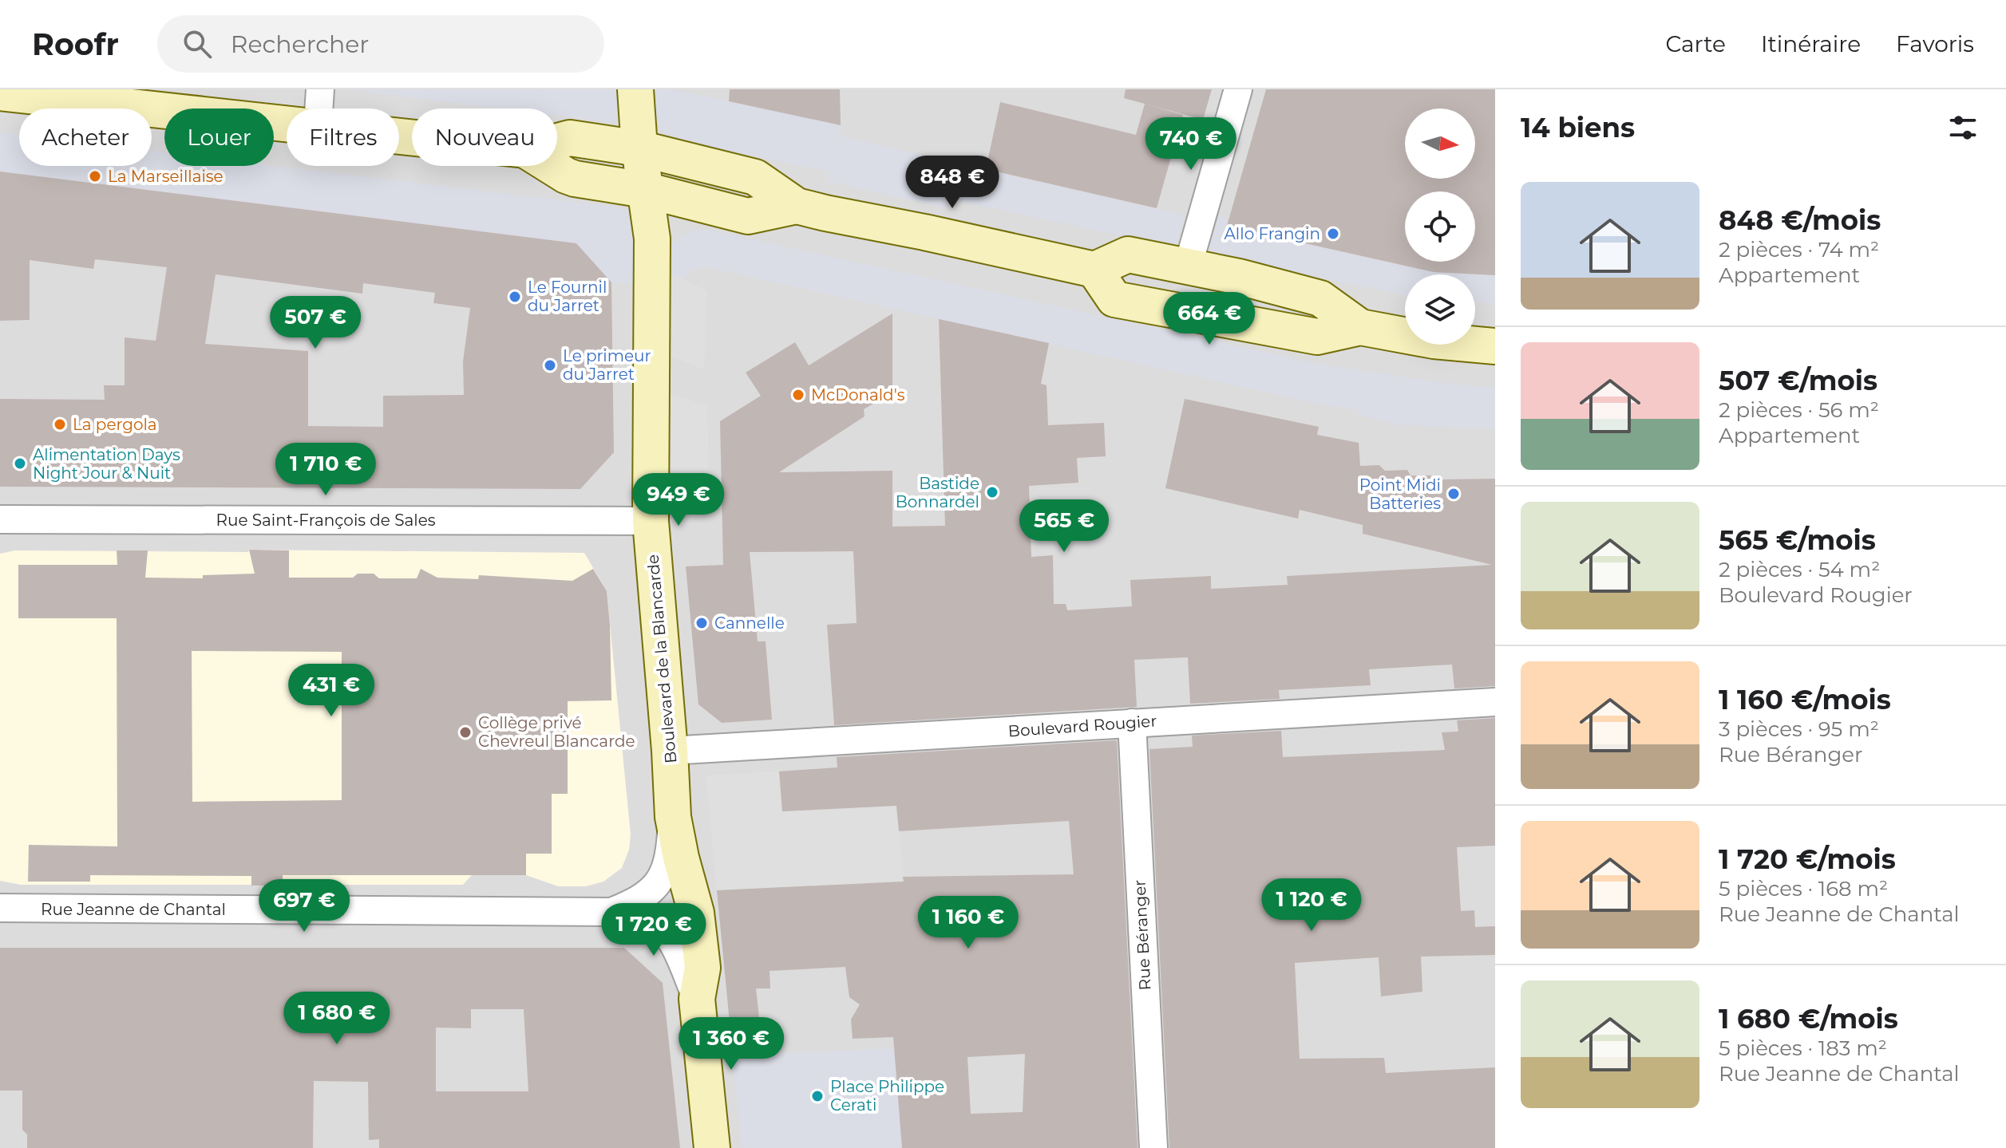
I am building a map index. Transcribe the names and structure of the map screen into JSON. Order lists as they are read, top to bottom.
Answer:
{
  "streets": {
    "main road": ["Boulevard de la Blancarde"],
    "street": [
      "Rue Saint-François de Sales",
      "Boulevard Rougier",
      "Rue Jeanne de Chantal",
      "Rue Béranger"
    ]
  },
  "crossings": [
    ["Rue Saint-François de Sales", "Boulevard de la Blancarde"],
    ["Boulevard de la Blancarde", "Boulevard Rougier"],
    ["Boulevard de la Blancarde", "Rue Jeanne de Chantal"],
    ["Boulevard Rougier", "Rue Béranger"]
  ],
  "places": [
    "La Marseillaise",
    "Allo Frangin",
    "Le Fournil du Jarret",
    "Le primeur du Jarret",
    "McDonald's",
    "La pergola",
    "Alimentation Days Night Jour & Nuit",
    "Bastide Bonnardel",
    "Point Midi Batteries",
    "Cannelle",
    "Collège privé Chevreul Blancarde",
    "Place Philippe Cerati"
  ],
  "north": "right",
  "page": {
    "header": "Roofr",
    "search": "Rechercher",
    "nav": ["Carte", "Itinéraire", "Favoris"],
    "heading": "14 biens",
    "chip": [
      "Acheter",
      "Louer",
      "Filtres",
      "Nouveau"
    ],
    "price": [
      "740 €",
      "848 €",
      "664 €",
      "507 €",
      "1 710 €",
      "949 €",
      "565 €",
      "431 €",
      "1 120 €",
      "697 €",
      "1 160 €",
      "1 720 €",
      "1 680 €",
      "1 360 €"
    ],
    "list": [
      {
        "name": "848 €/mois",
        "note": "2 pièces · 74 m² · Appartement"
      },
      {
        "name": "507 €/mois",
        "note": "2 pièces · 56 m² · Appartement"
      },
      {
        "name": "565 €/mois",
        "note": "2 pièces · 54 m² · Boulevard Rougier"
      },
      {
        "name": "1 160 €/mois",
        "note": "3 pièces · 95 m² · Rue Béranger"
      },
      {
        "name": "1 720 €/mois",
        "note": "5 pièces · 168 m² · Rue Jeanne de Chantal"
      },
      {
        "name": "1 680 €/mois",
        "note": "5 pièces · 183 m² · Rue Jeanne de Chantal"
      }
    ]
  }
}
